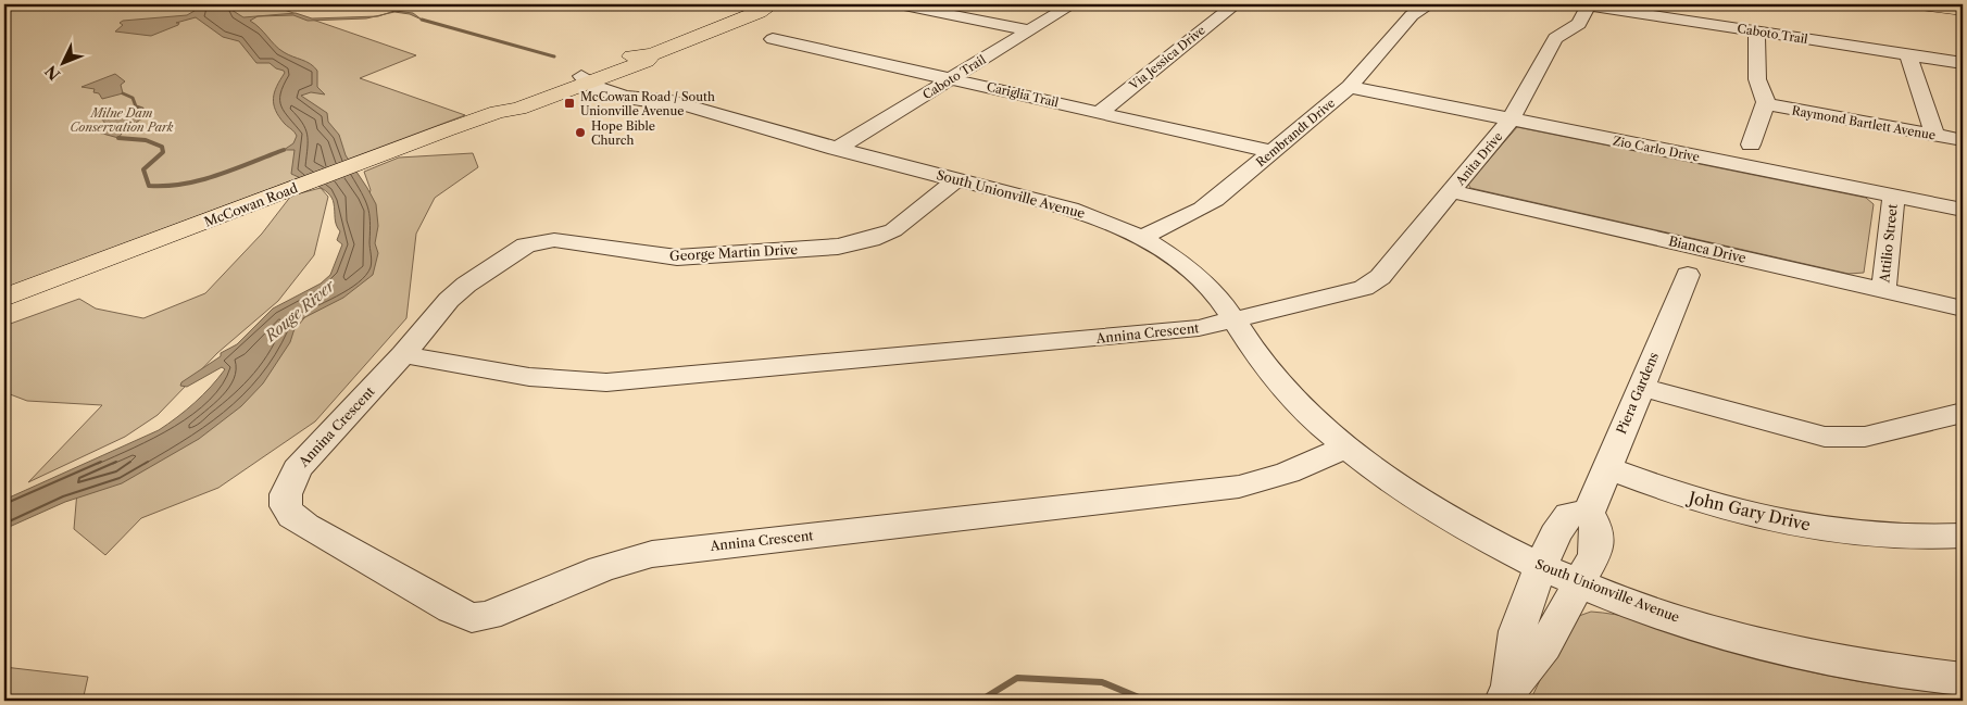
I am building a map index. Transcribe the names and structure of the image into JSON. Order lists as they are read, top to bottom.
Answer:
{
  "streets": {
    "main road": ["McCowan Road"],
    "street": [
      "Caboto Trail",
      "Via Jessica Drive",
      "Cariglia Trail",
      "Raymond Bartlett Avenue",
      "Rembrandt Drive",
      "Zio Carlo Drive",
      "Anita Drive",
      "South Unionville Avenue",
      "Attilio Street",
      "Bianca Drive",
      "George Martin Drive",
      "Annina Crescent",
      "Piera Gardens",
      "John Gary Drive"
    ]
  },
  "crossings": [
    ["Caboto Trail", "Cariglia Trail"],
    ["Caboto Trail", "Anita Drive"],
    ["Caboto Trail", "South Unionville Avenue"],
    ["Via Jessica Drive", "Cariglia Trail"],
    ["Cariglia Trail", "Rembrandt Drive"],
    ["Rembrandt Drive", "Zio Carlo Drive"],
    ["Rembrandt Drive", "South Unionville Avenue"],
    ["Zio Carlo Drive", "Anita Drive"],
    ["Zio Carlo Drive", "Attilio Street"],
    ["Anita Drive", "Bianca Drive"],
    ["Anita Drive", "Annina Crescent"],
    ["South Unionville Avenue", "McCowan Road"],
    ["South Unionville Avenue", "George Martin Drive"],
    ["South Unionville Avenue", "Annina Crescent"],
    ["Attilio Street", "Bianca Drive"],
    ["Bianca Drive", "Piera Gardens"],
    ["George Martin Drive", "Annina Crescent"],
    ["Piera Gardens", "John Gary Drive"]
  ],
  "water": ["Rouge River"],
  "parks": ["Milne Dam Conservation Park"],
  "places": {
    "transit": ["McCowan Road / South Unionville Avenue"],
    "other": ["Hope Bible Church"]
  },
  "north": "bottom left"
}
